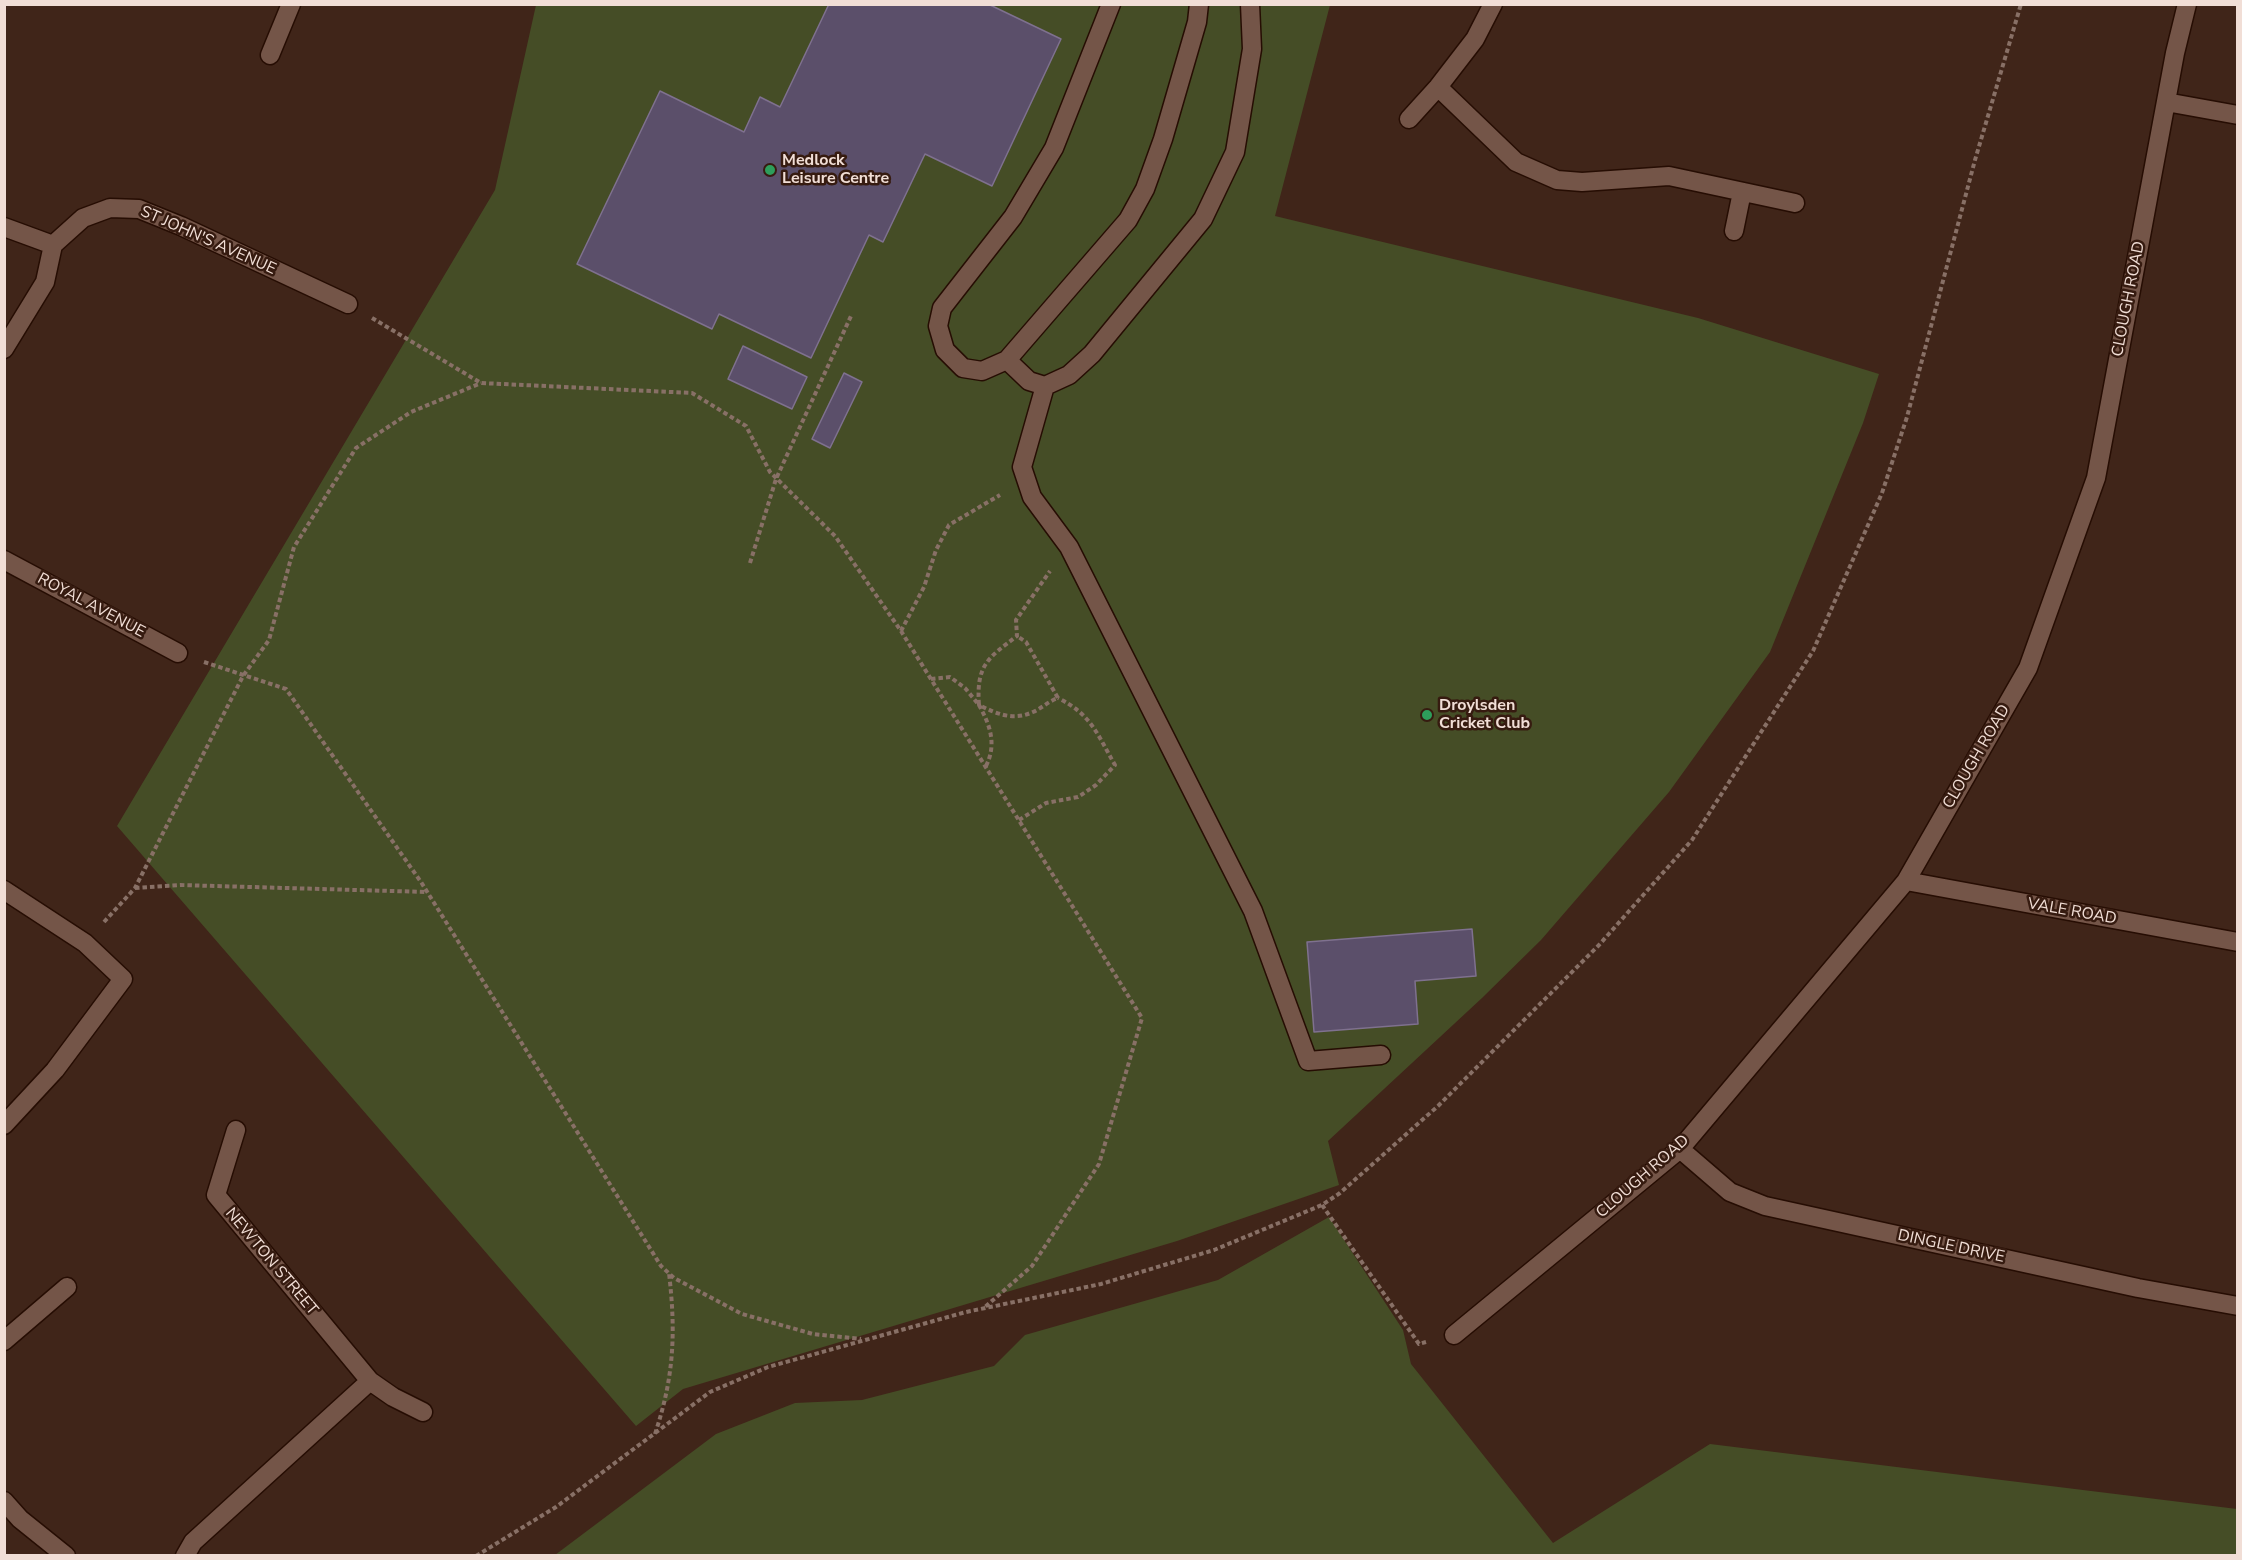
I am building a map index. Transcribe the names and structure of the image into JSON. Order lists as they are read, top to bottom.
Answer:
{
  "streets": {
    "street": [
      "ST JOHN'S AVENUE",
      "CLOUGH ROAD",
      "ROYAL AVENUE",
      "VALE ROAD",
      "DINGLE DRIVE",
      "NEWTON STREET"
    ]
  },
  "crossings": [
    ["CLOUGH ROAD", "VALE ROAD"],
    ["CLOUGH ROAD", "DINGLE DRIVE"]
  ],
  "places": ["Medlock Leisure Centre", "Droylsden Cricket Club"]
}
